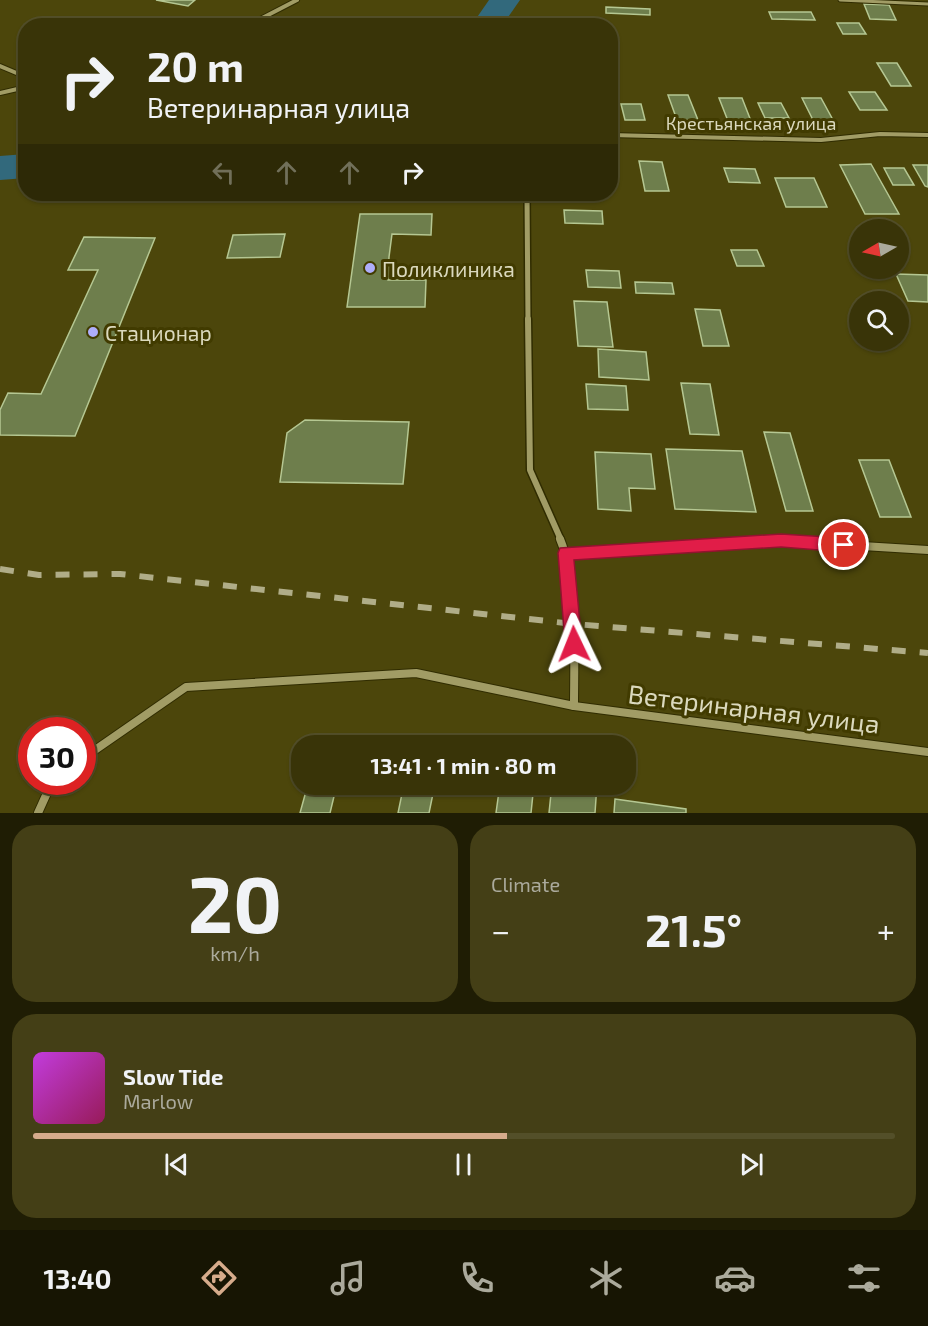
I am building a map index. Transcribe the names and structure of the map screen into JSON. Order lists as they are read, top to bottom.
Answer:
{
  "streets": {
    "street": ["Крестьянская улица", "Ветеринарная улица"]
  },
  "places": ["Поликлиника", "Стационар"],
  "north": "left",
  "page": {
    "turn": ["20 m", "Ветеринарная улица"],
    "limit": "30",
    "trip": "13:41 · 1 min · 80 m",
    "tile": [
      ["20", "km/h"],
      "Climate"
    ],
    "heat": ["−", "21.5°", "+"],
    "song": ["Slow Tide", "Marlow"],
    "tabs": "13:40"
  }
}
